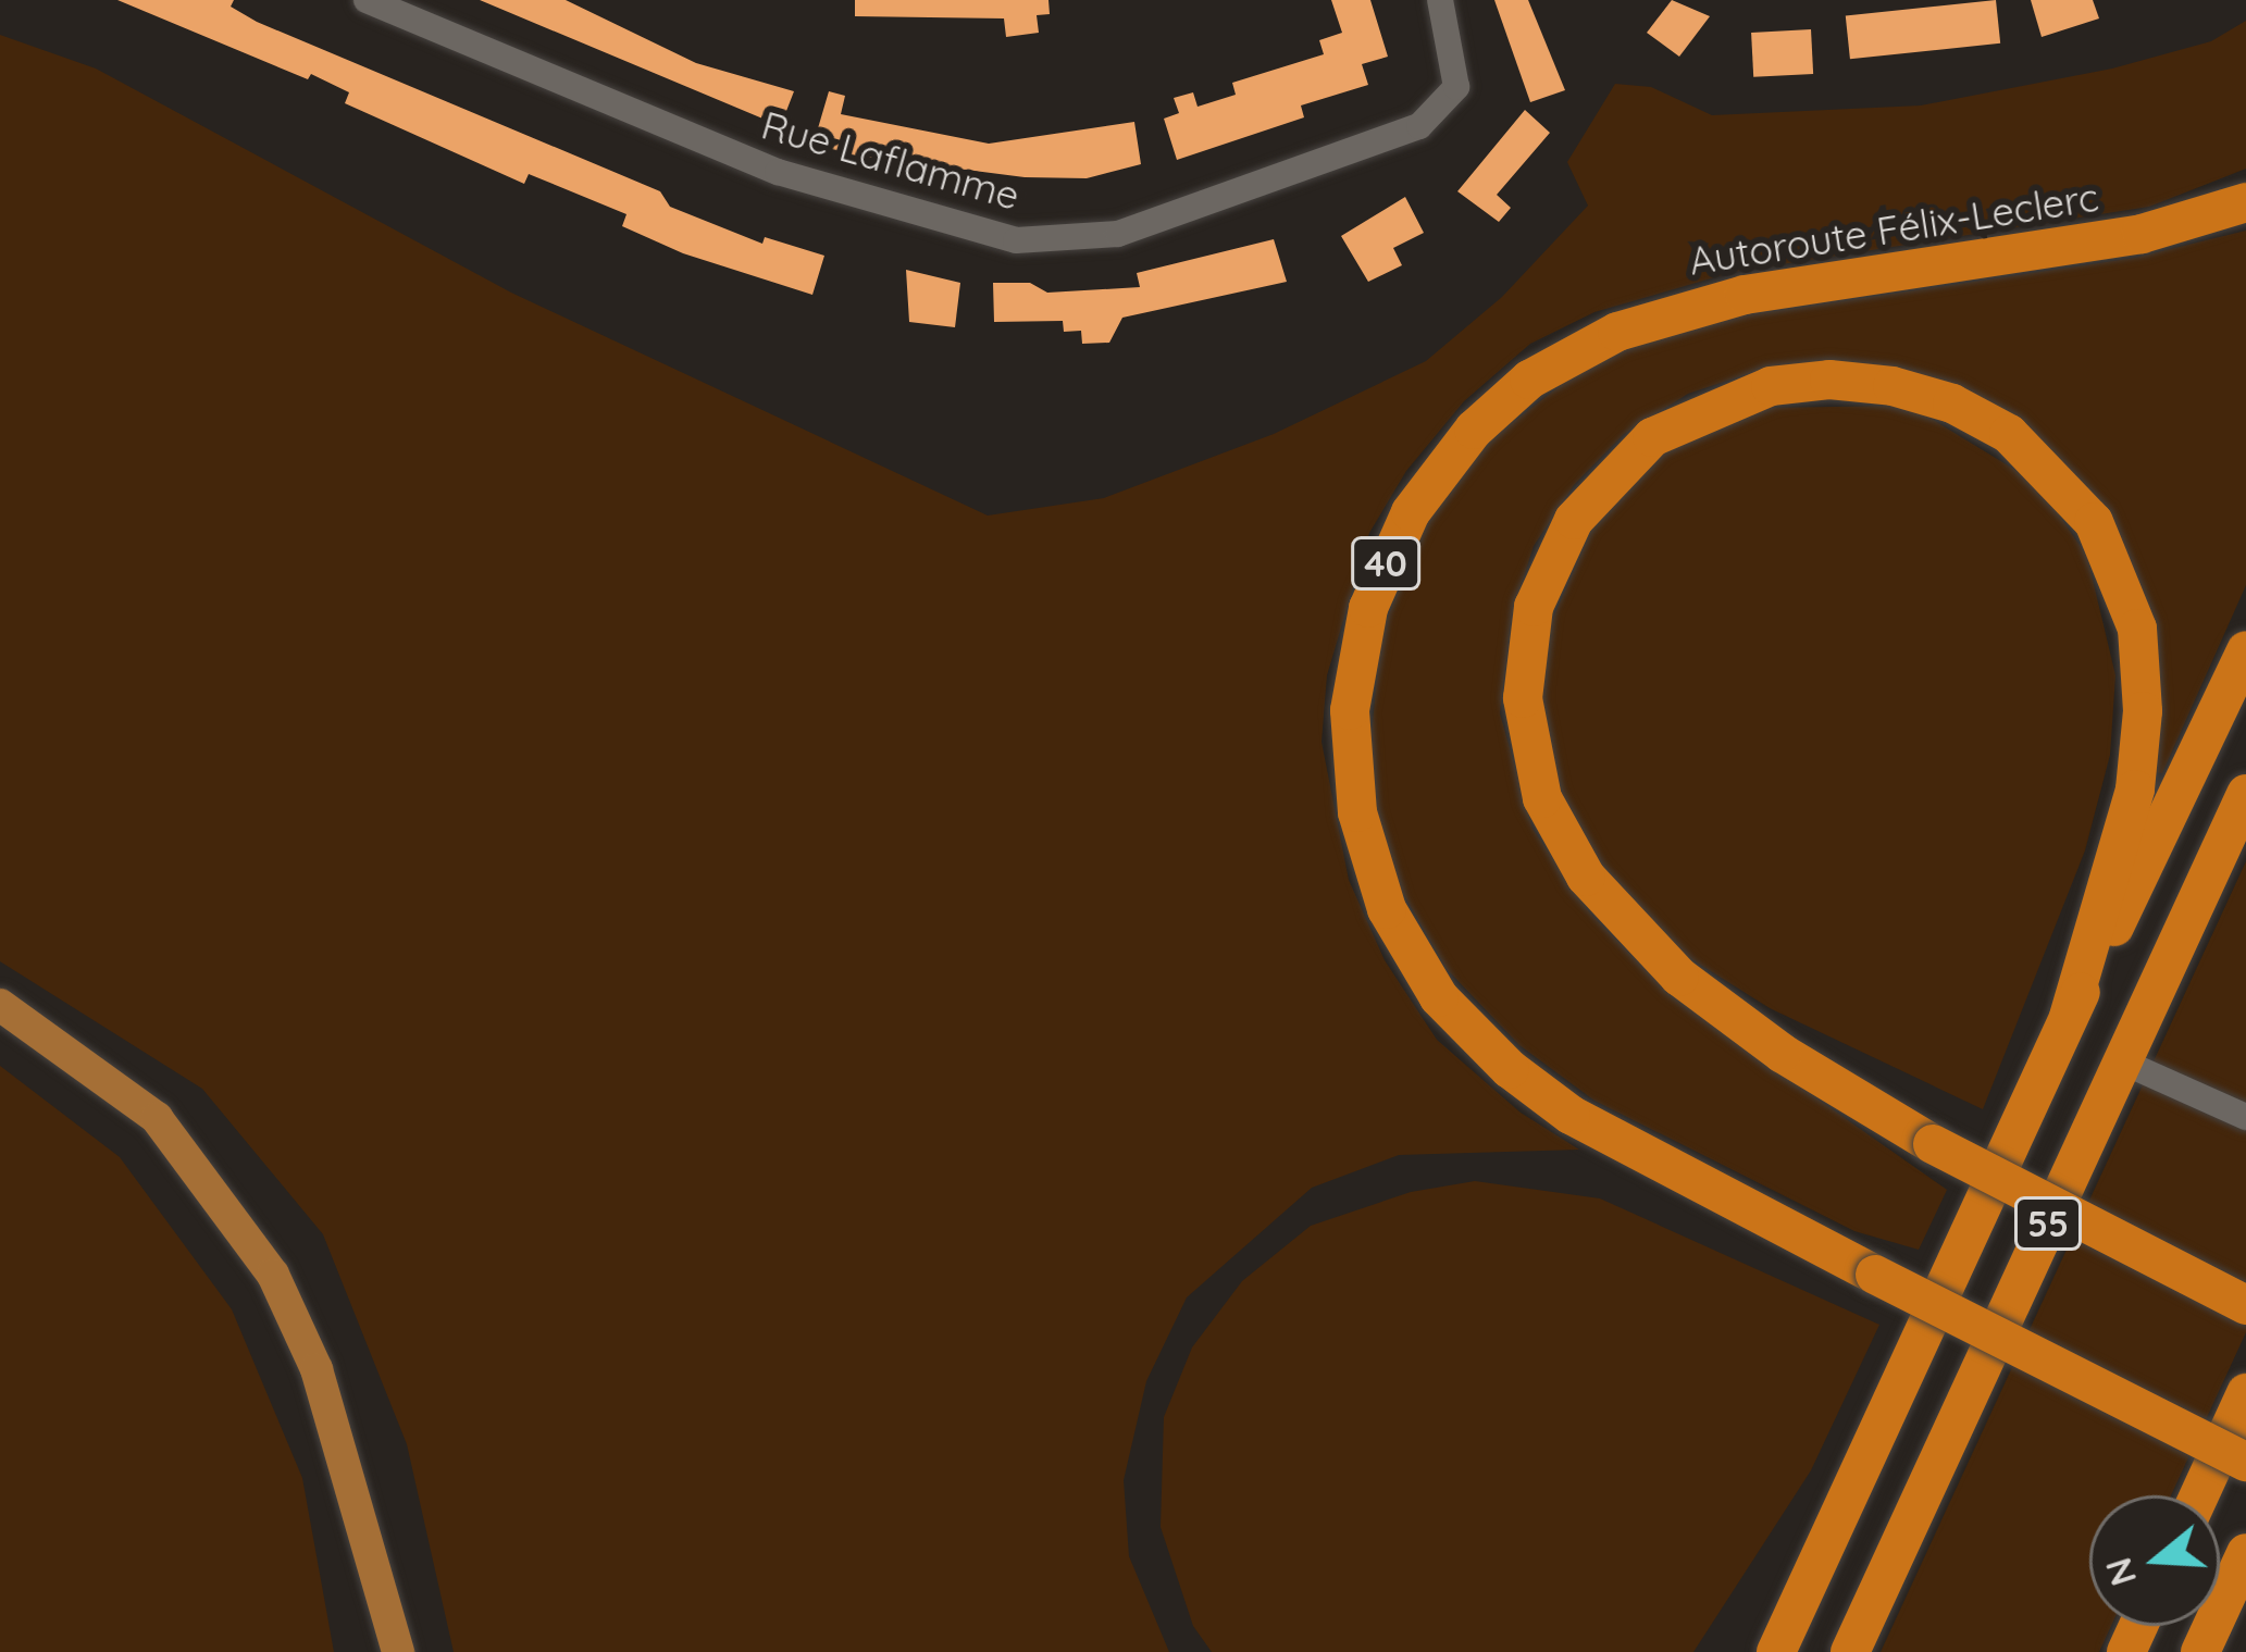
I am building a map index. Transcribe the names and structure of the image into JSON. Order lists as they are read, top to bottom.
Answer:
{
  "streets": {
    "highway": ["Autoroute Félix-Leclerc", "40", "55"],
    "street": ["Rue Laflamme"]
  },
  "north": "left"
}
